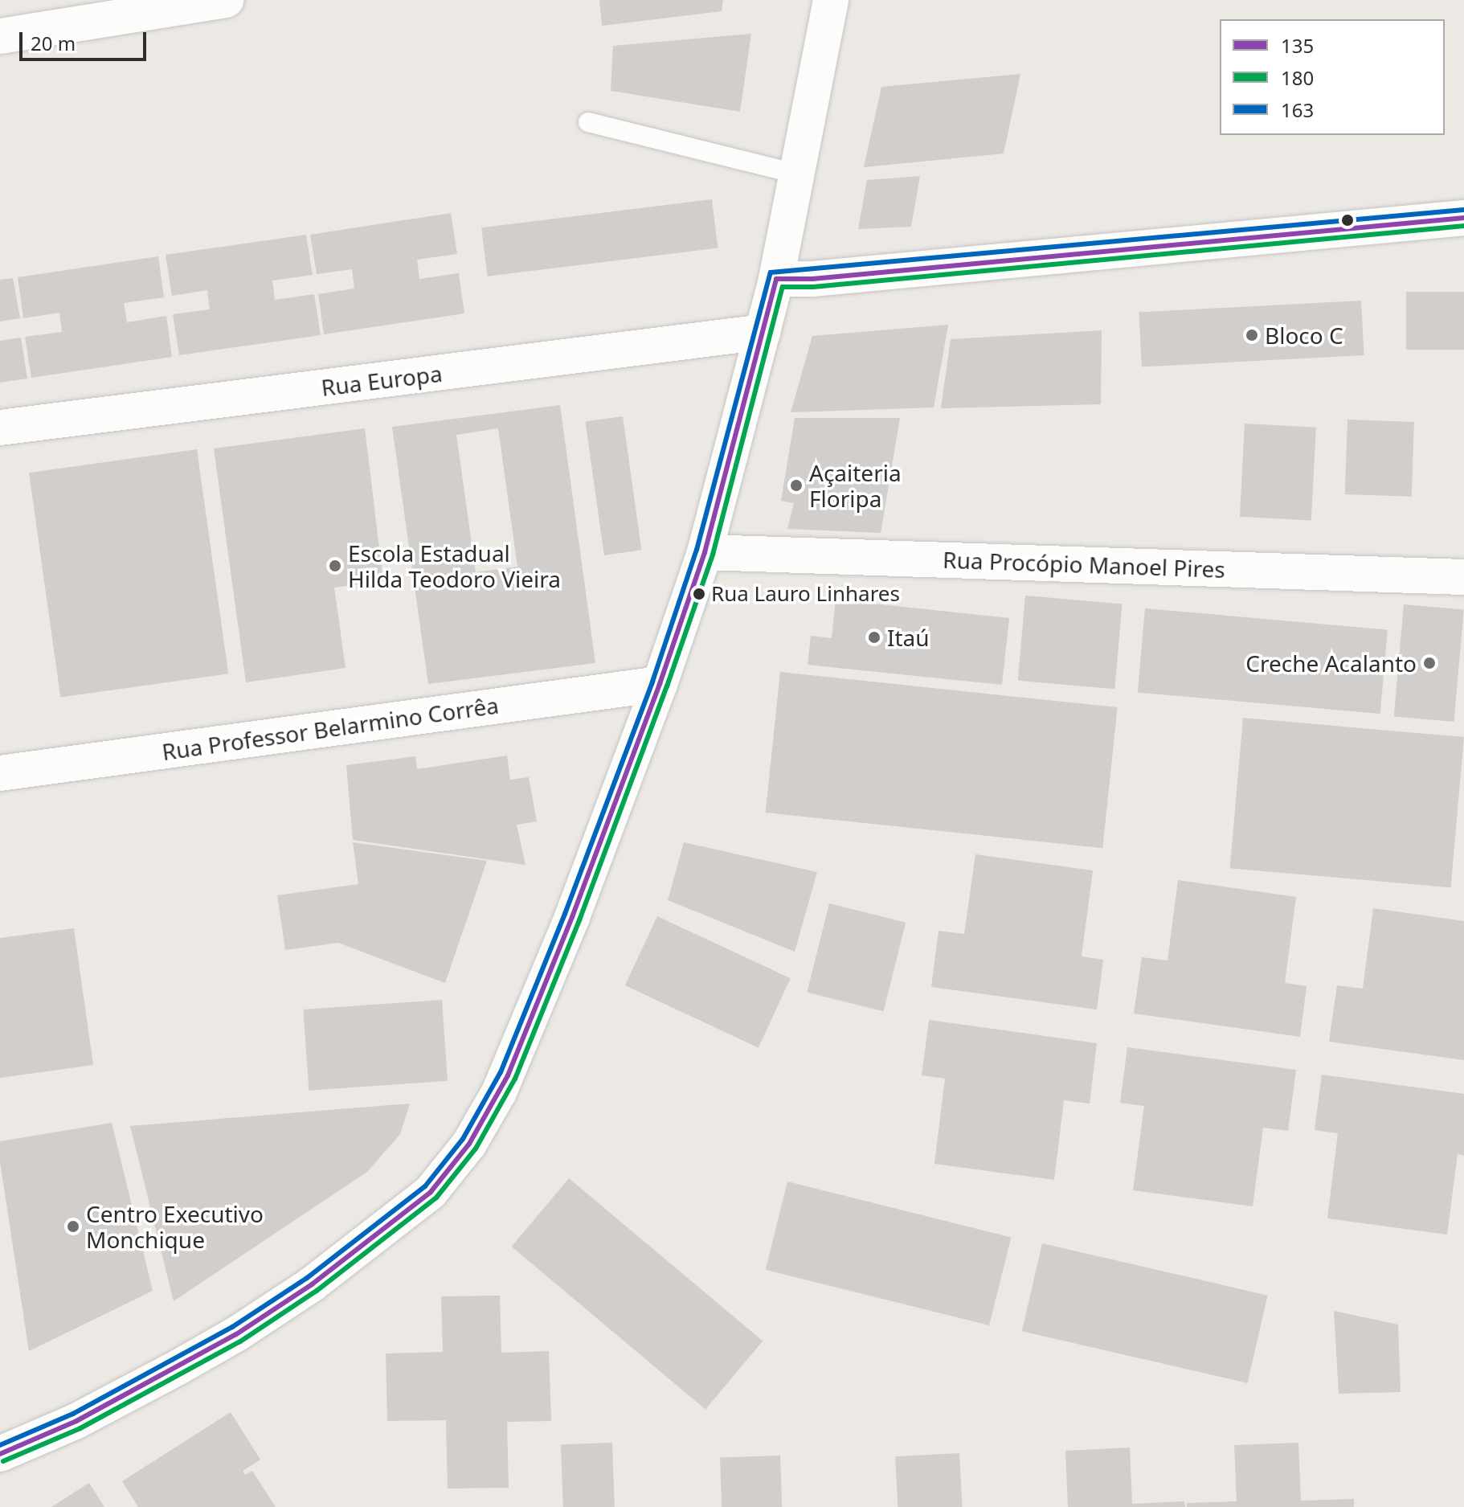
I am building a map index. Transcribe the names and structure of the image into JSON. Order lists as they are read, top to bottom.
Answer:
{
  "streets": {
    "street": ["Rua Europa", "Rua Procópio Manoel Pires", "Rua Professor Belarmino Corrêa"]
  },
  "places": [
    "Bloco C",
    "Açaiteria Floripa",
    "Escola Estadual Hilda Teodoro Vieira",
    "Rua Lauro Linhares",
    "Itaú",
    "Creche Acalanto",
    "Centro Executivo Monchique"
  ],
  "lines": ["transit line 163", "transit line 135", "transit line 180"],
  "legend": ["135", "180", "163"],
  "scale_bar": "20 m"
}
